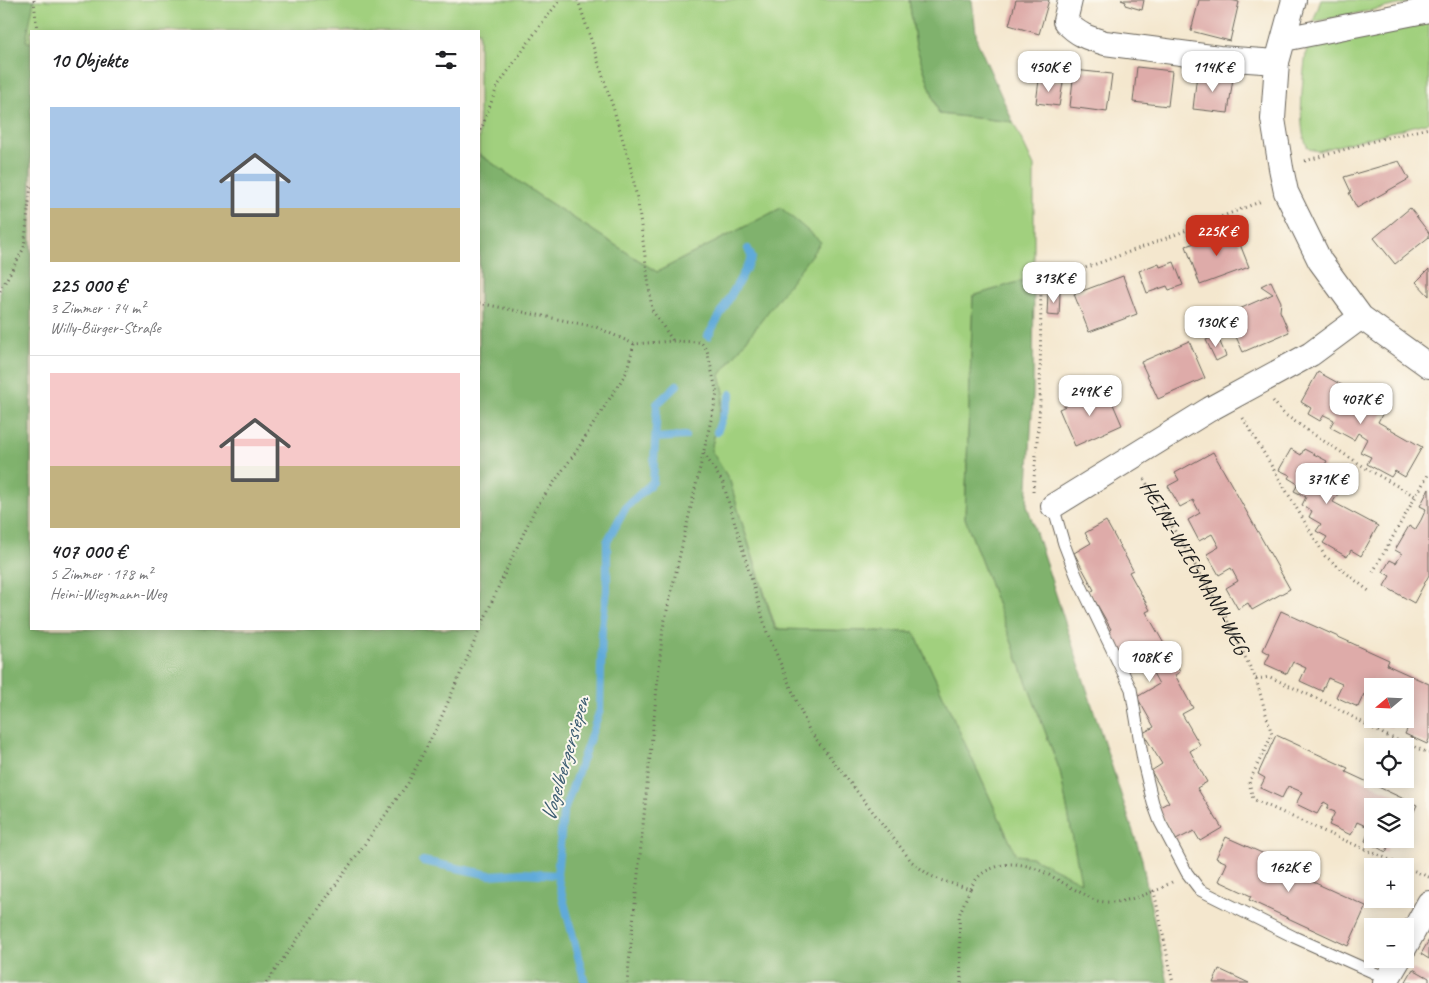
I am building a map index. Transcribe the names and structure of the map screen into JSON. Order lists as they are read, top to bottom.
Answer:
{
  "streets": {
    "street": ["HEINI-WIEGMANN-WEG"]
  },
  "water": ["Vogelbergersiepen"],
  "north": "left",
  "page": {
    "heading": "10 Objekte",
    "price": [
      "450K €",
      "114K €",
      "225K €",
      "313K €",
      "130K €",
      "249K €",
      "407K €",
      "371K €",
      "108K €",
      "162K €"
    ],
    "list": [
      {
        "name": "225 000 €",
        "note": "3 Zimmer · 74 m² · Willy-Bürger-Straße"
      },
      {
        "name": "407 000 €",
        "note": "5 Zimmer · 178 m² · Heini-Wiegmann-Weg"
      }
    ],
    "map_buttons": ["+", "−"]
  }
}
